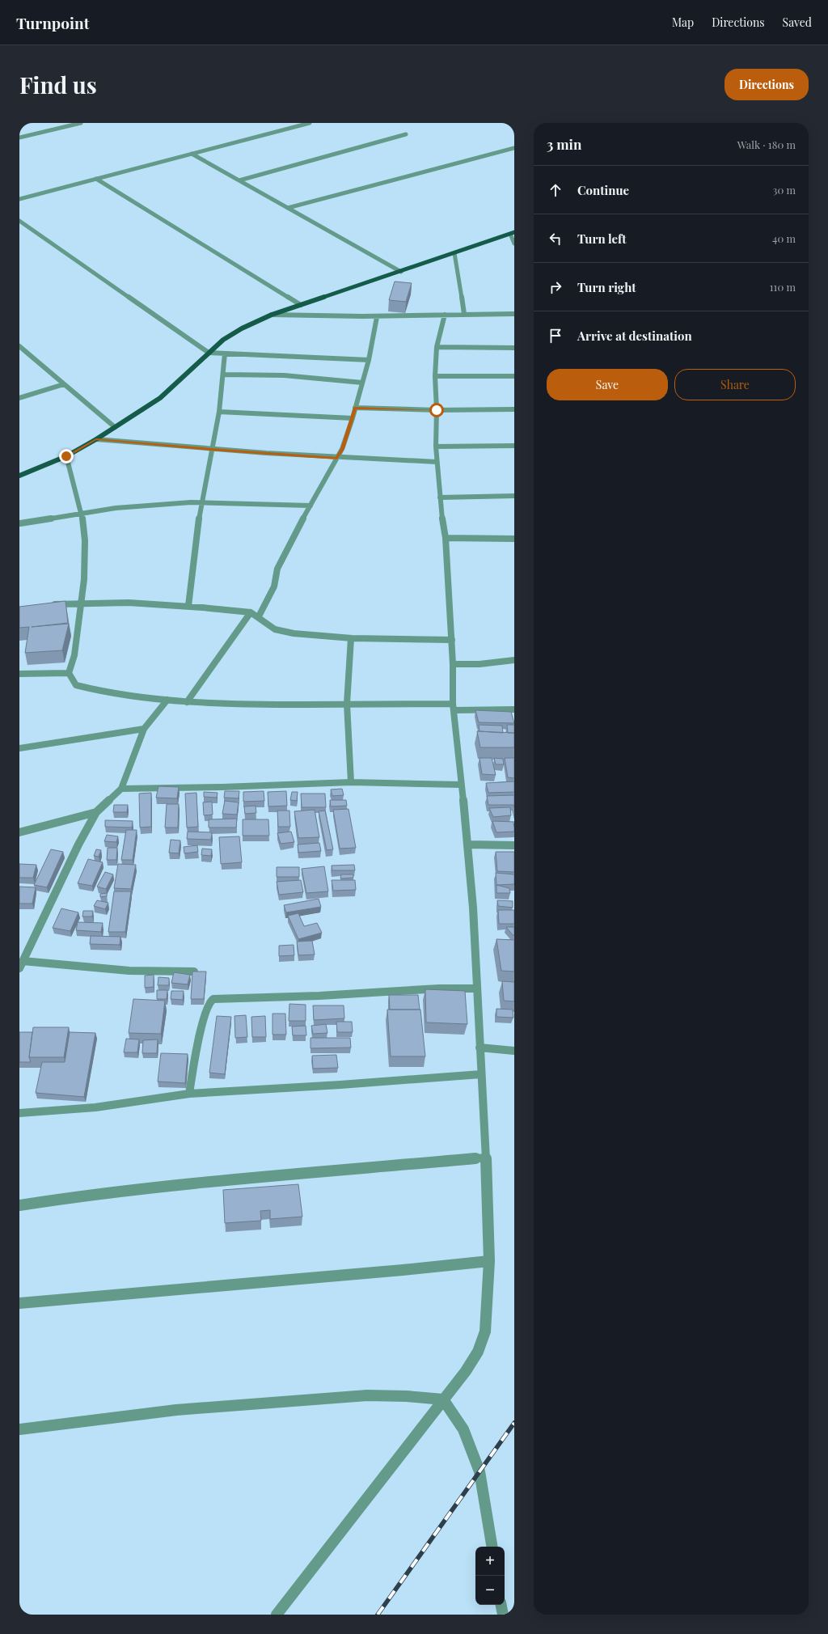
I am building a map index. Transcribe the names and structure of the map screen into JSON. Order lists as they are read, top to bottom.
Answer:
{
  "page": {
    "header": "Turnpoint",
    "nav": ["Map", "Directions", "Saved"],
    "buttons": [
      "Directions",
      ["Save", "Share"]
    ],
    "title": "Find us",
    "heading": ["3 min", "Walk · 180 m"],
    "list": [
      ["Continue", "30 m"],
      ["Turn left", "40 m"],
      ["Turn right", "110 m"],
      "Arrive at destination"
    ],
    "map_buttons": ["+", "−"]
  }
}
